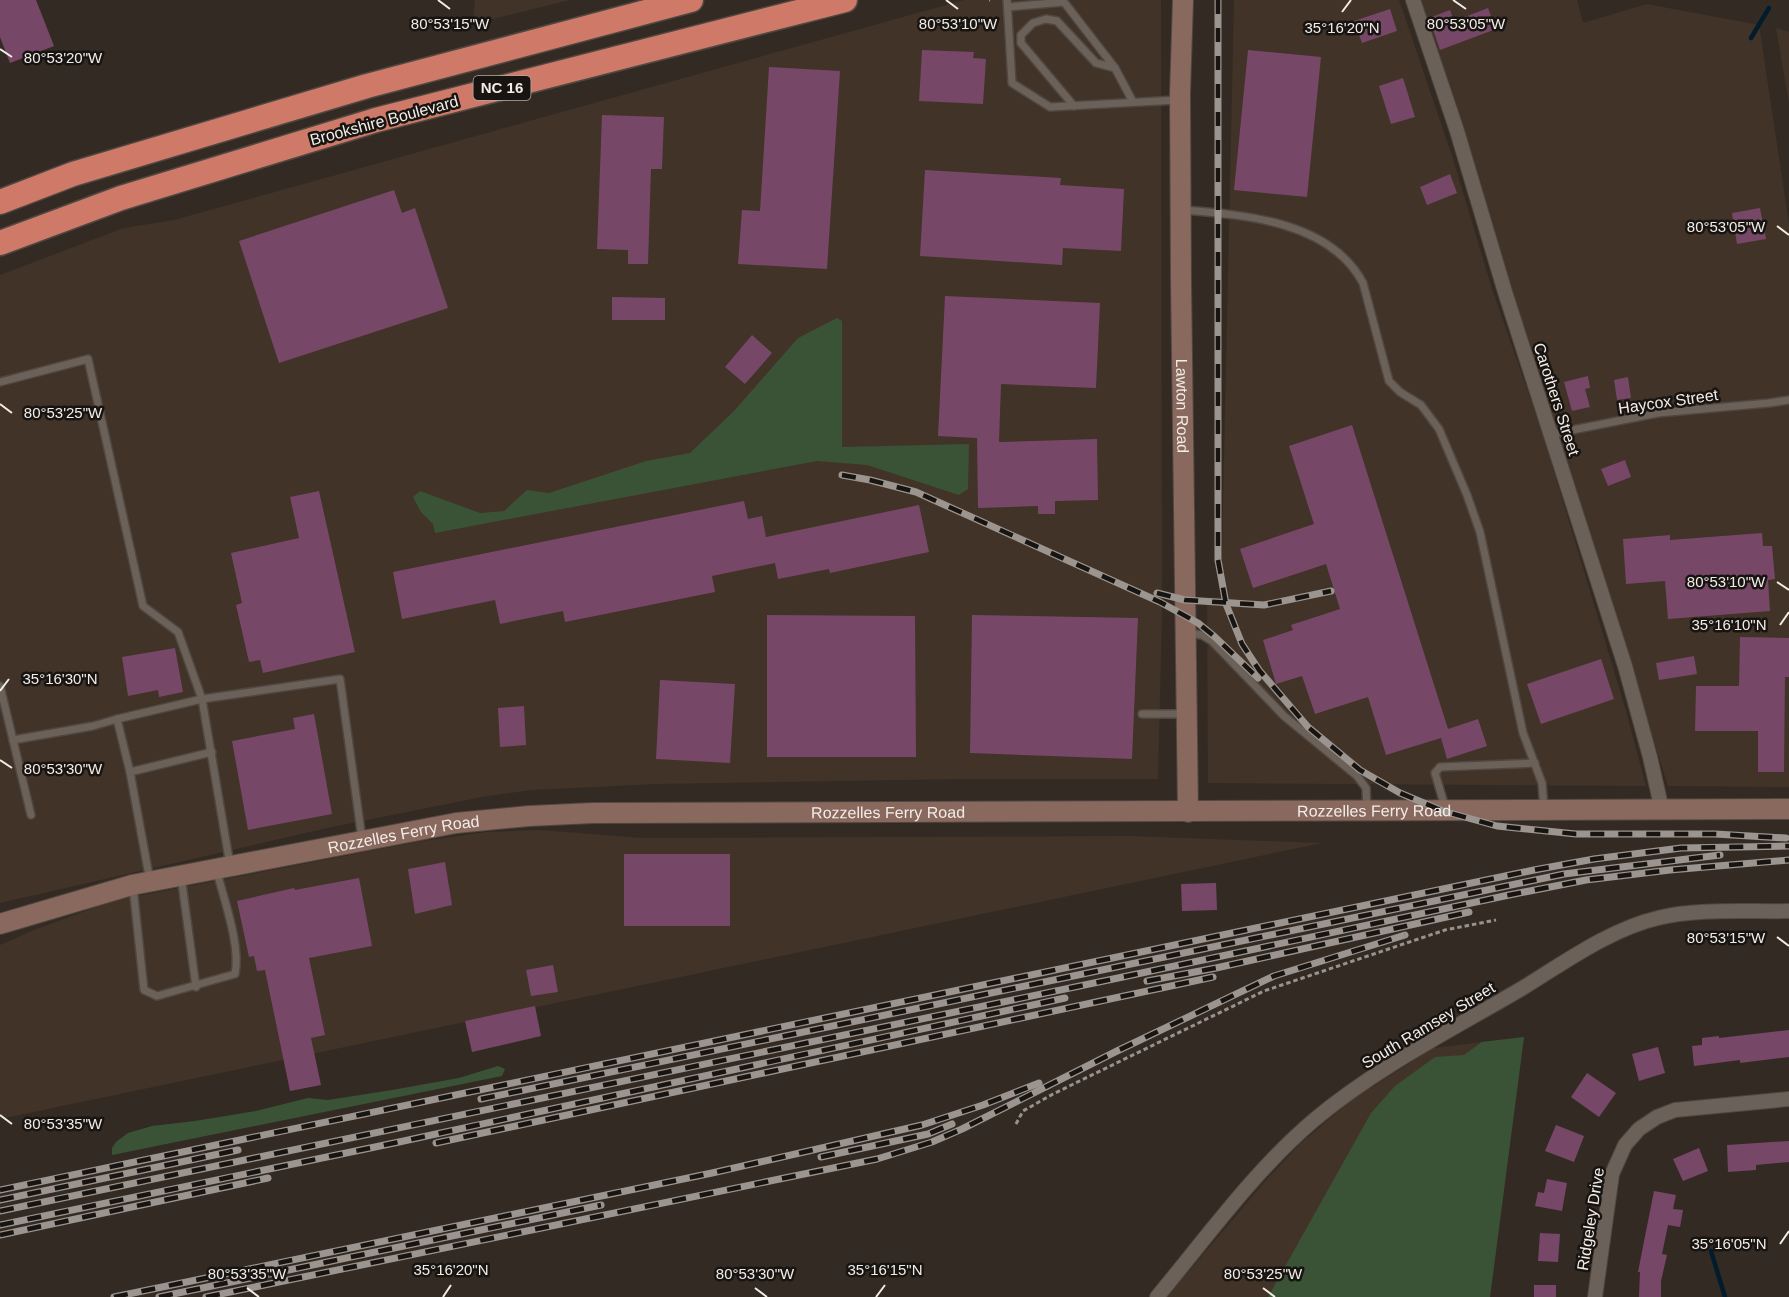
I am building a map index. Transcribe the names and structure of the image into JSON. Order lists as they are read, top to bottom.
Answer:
{
  "streets": {
    "highway": ["NC 16", "Brookshire Boulevard"],
    "street": [
      "Carothers Street",
      "Lawton Road",
      "Rozzelles Ferry Road",
      "South Ramsey Street",
      "Ridgeley Drive"
    ],
    "lane": ["Haycox Street"]
  },
  "crossings": [
    ["Carothers Street", "Haycox Street"],
    ["Carothers Street", "Rozzelles Ferry Road"],
    ["Lawton Road", "Rozzelles Ferry Road"]
  ],
  "coordinates": [
    "80°53'15\"W",
    "80°53'10\"W",
    "80°53'05\"W",
    "35°16'20\"N",
    "80°53'20\"W",
    "80°53'25\"W",
    "35°16'10\"N",
    "35°16'30\"N",
    "80°53'30\"W",
    "80°53'35\"W",
    "35°16'05\"N",
    "35°16'15\"N"
  ]
}
